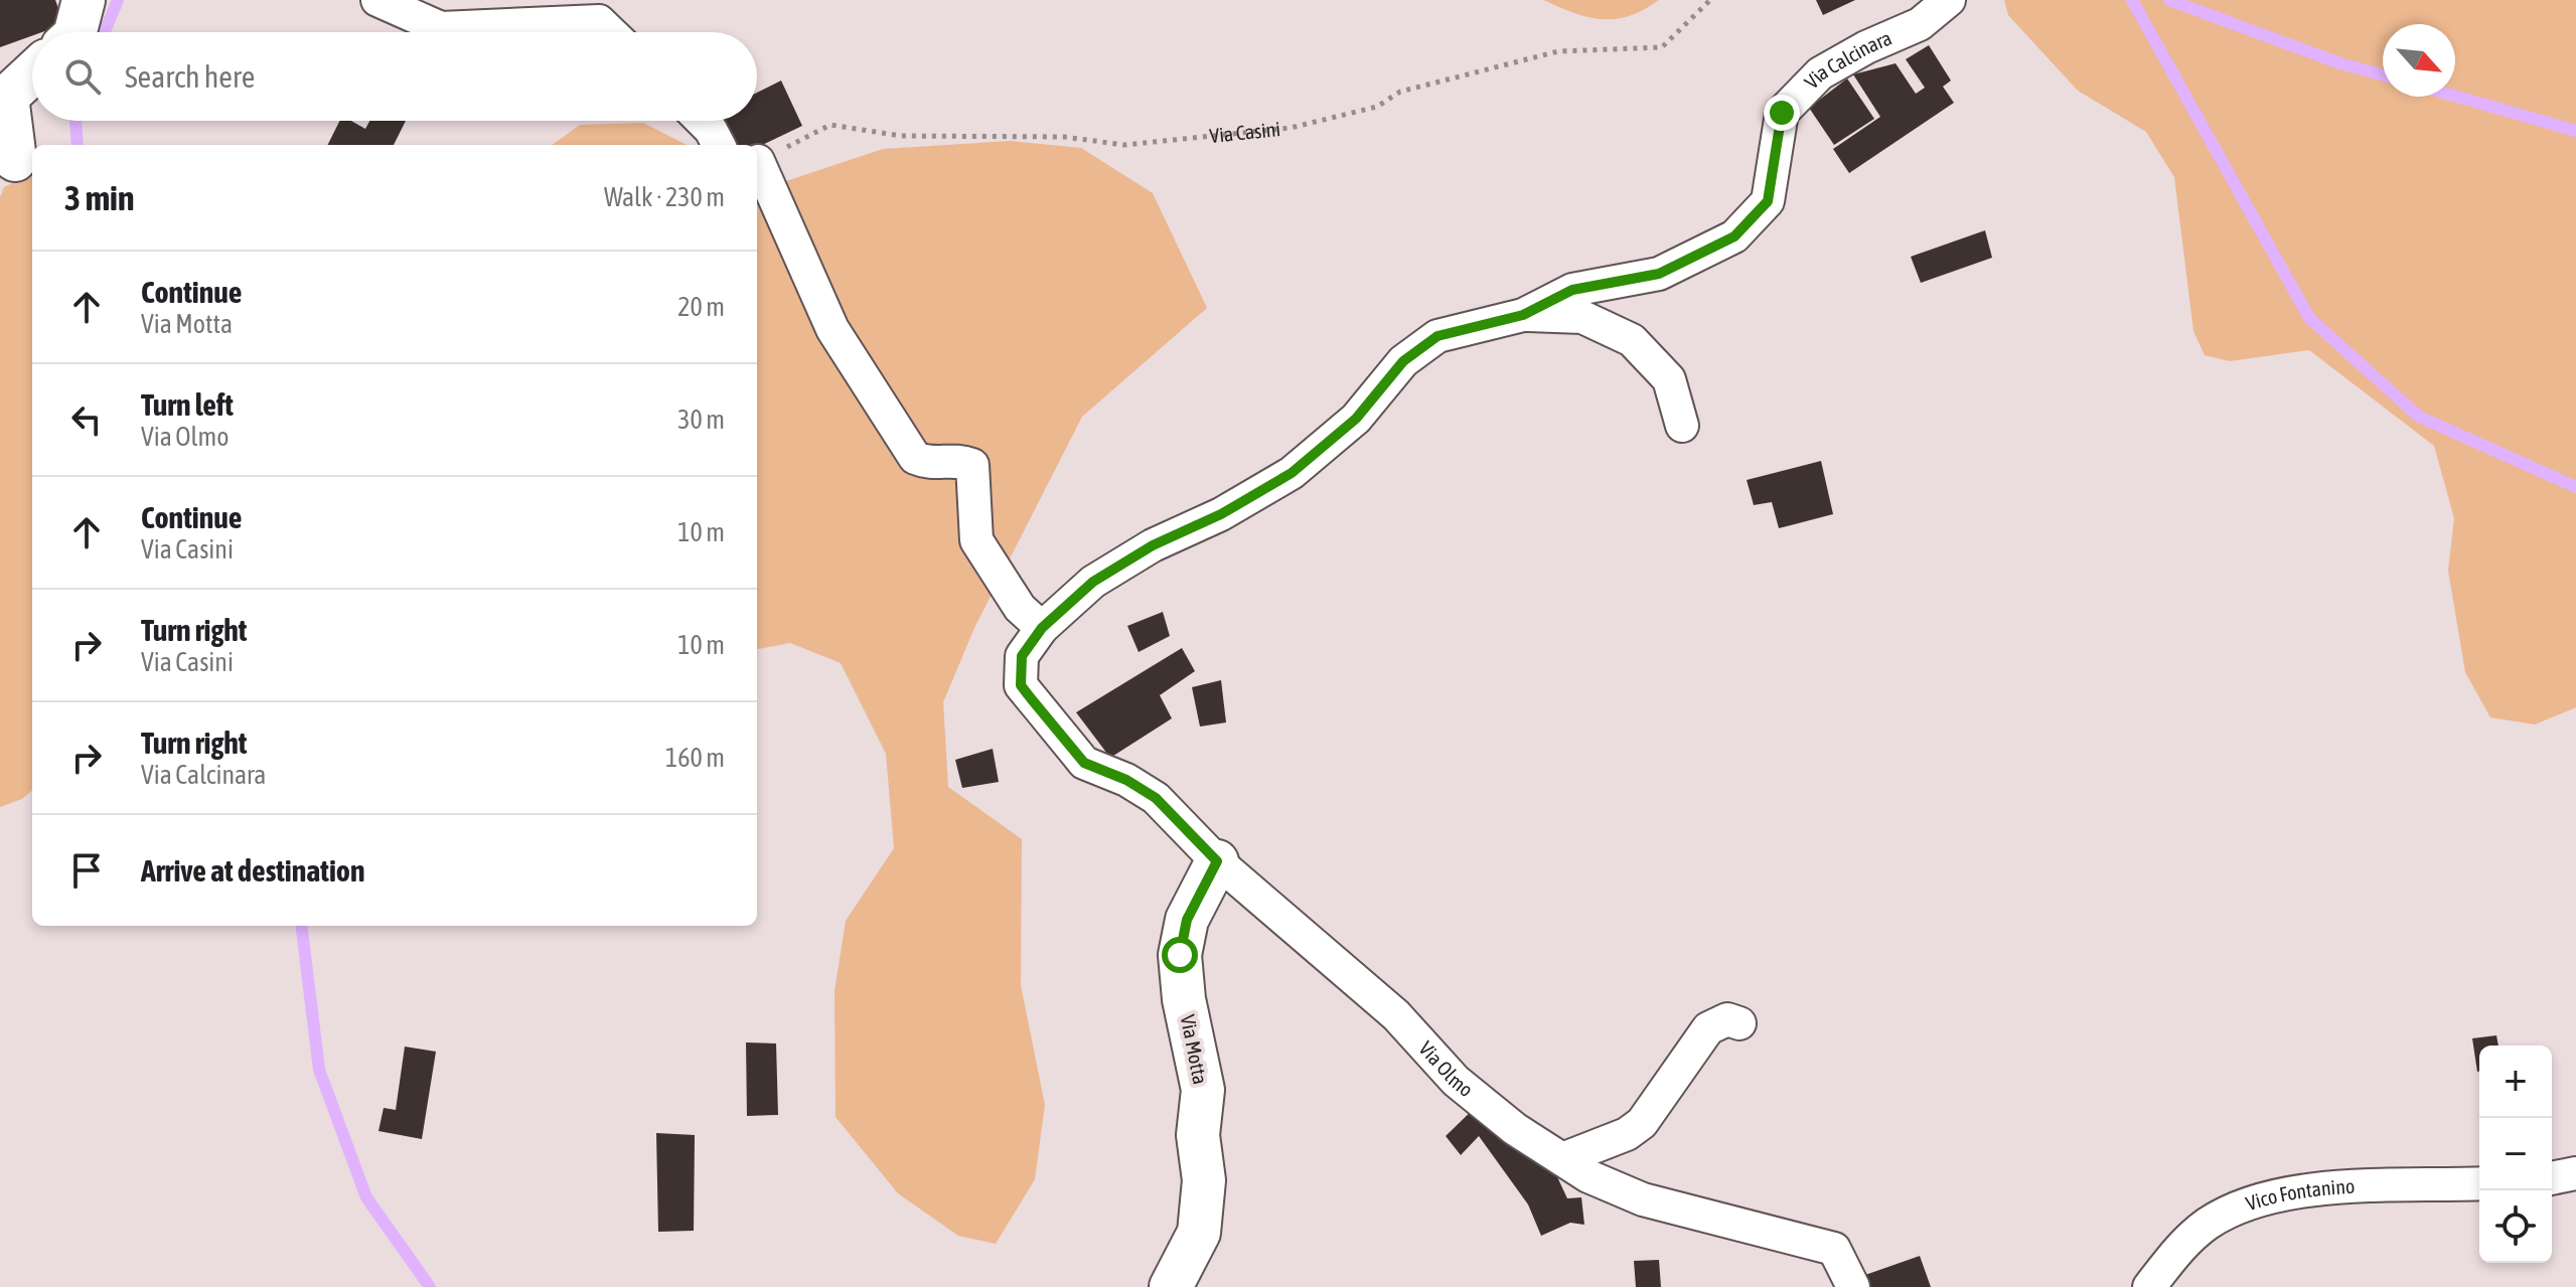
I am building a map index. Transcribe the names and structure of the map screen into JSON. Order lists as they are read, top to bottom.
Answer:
{
  "streets": {
    "street": [
      "Via Calcinara",
      "Via Motta",
      "Via Olmo",
      "Vico Fontanino"
    ],
    "path": ["Via Casini"]
  },
  "crossings": [
    ["Via Calcinara", "Via Olmo"],
    ["Via Motta", "Via Olmo"]
  ],
  "north": "bottom right",
  "page": {
    "search": "Search here",
    "heading": ["3 min", "Walk · 230 m"],
    "list": [
      ["Continue", "Via Motta", "20 m"],
      ["Turn left", "Via Olmo", "30 m"],
      ["Continue", "Via Casini", "10 m"],
      ["Turn right", "Via Casini", "10 m"],
      ["Turn right", "Via Calcinara", "160 m"],
      "Arrive at destination"
    ],
    "map_buttons": ["+", "−"]
  }
}
